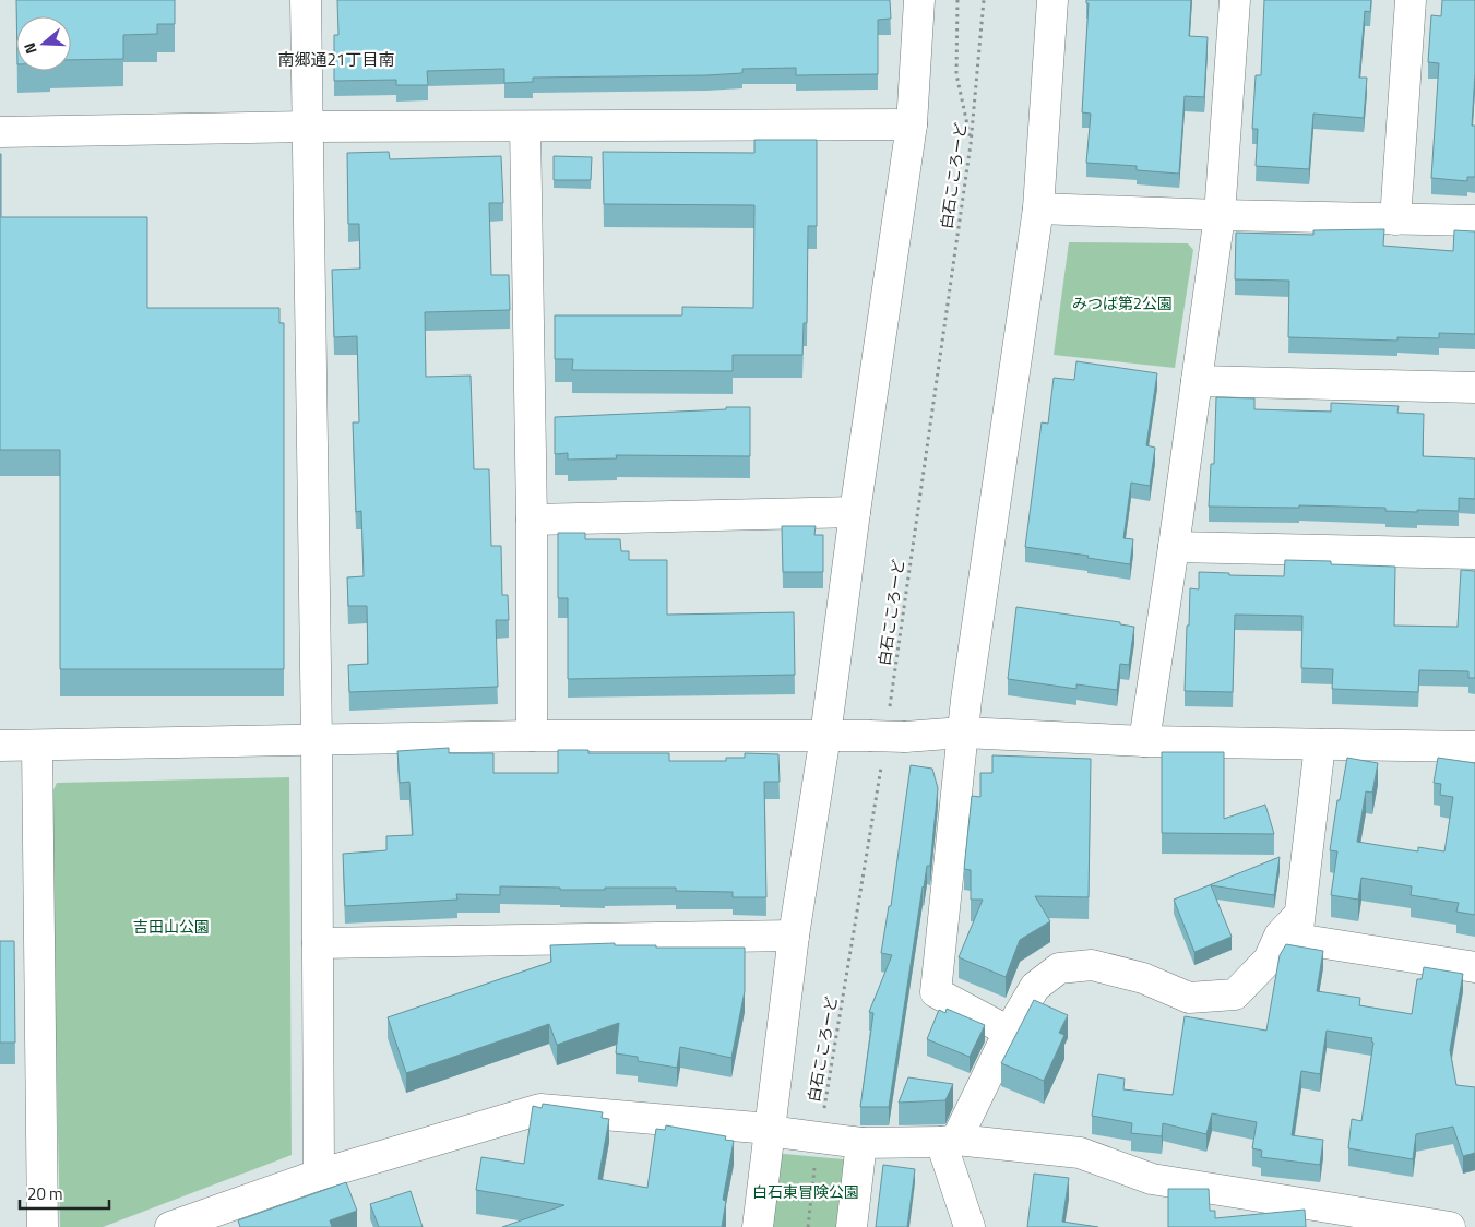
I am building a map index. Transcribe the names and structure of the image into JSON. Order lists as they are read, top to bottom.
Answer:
{
  "streets": {
    "path": ["白石こころーど"]
  },
  "districts": ["南郷通21丁目南"],
  "parks": ["みつば第2公園", "吉田山公園", "白石東冒険公園"],
  "scale_bar": "20 m",
  "north": "left"
}
